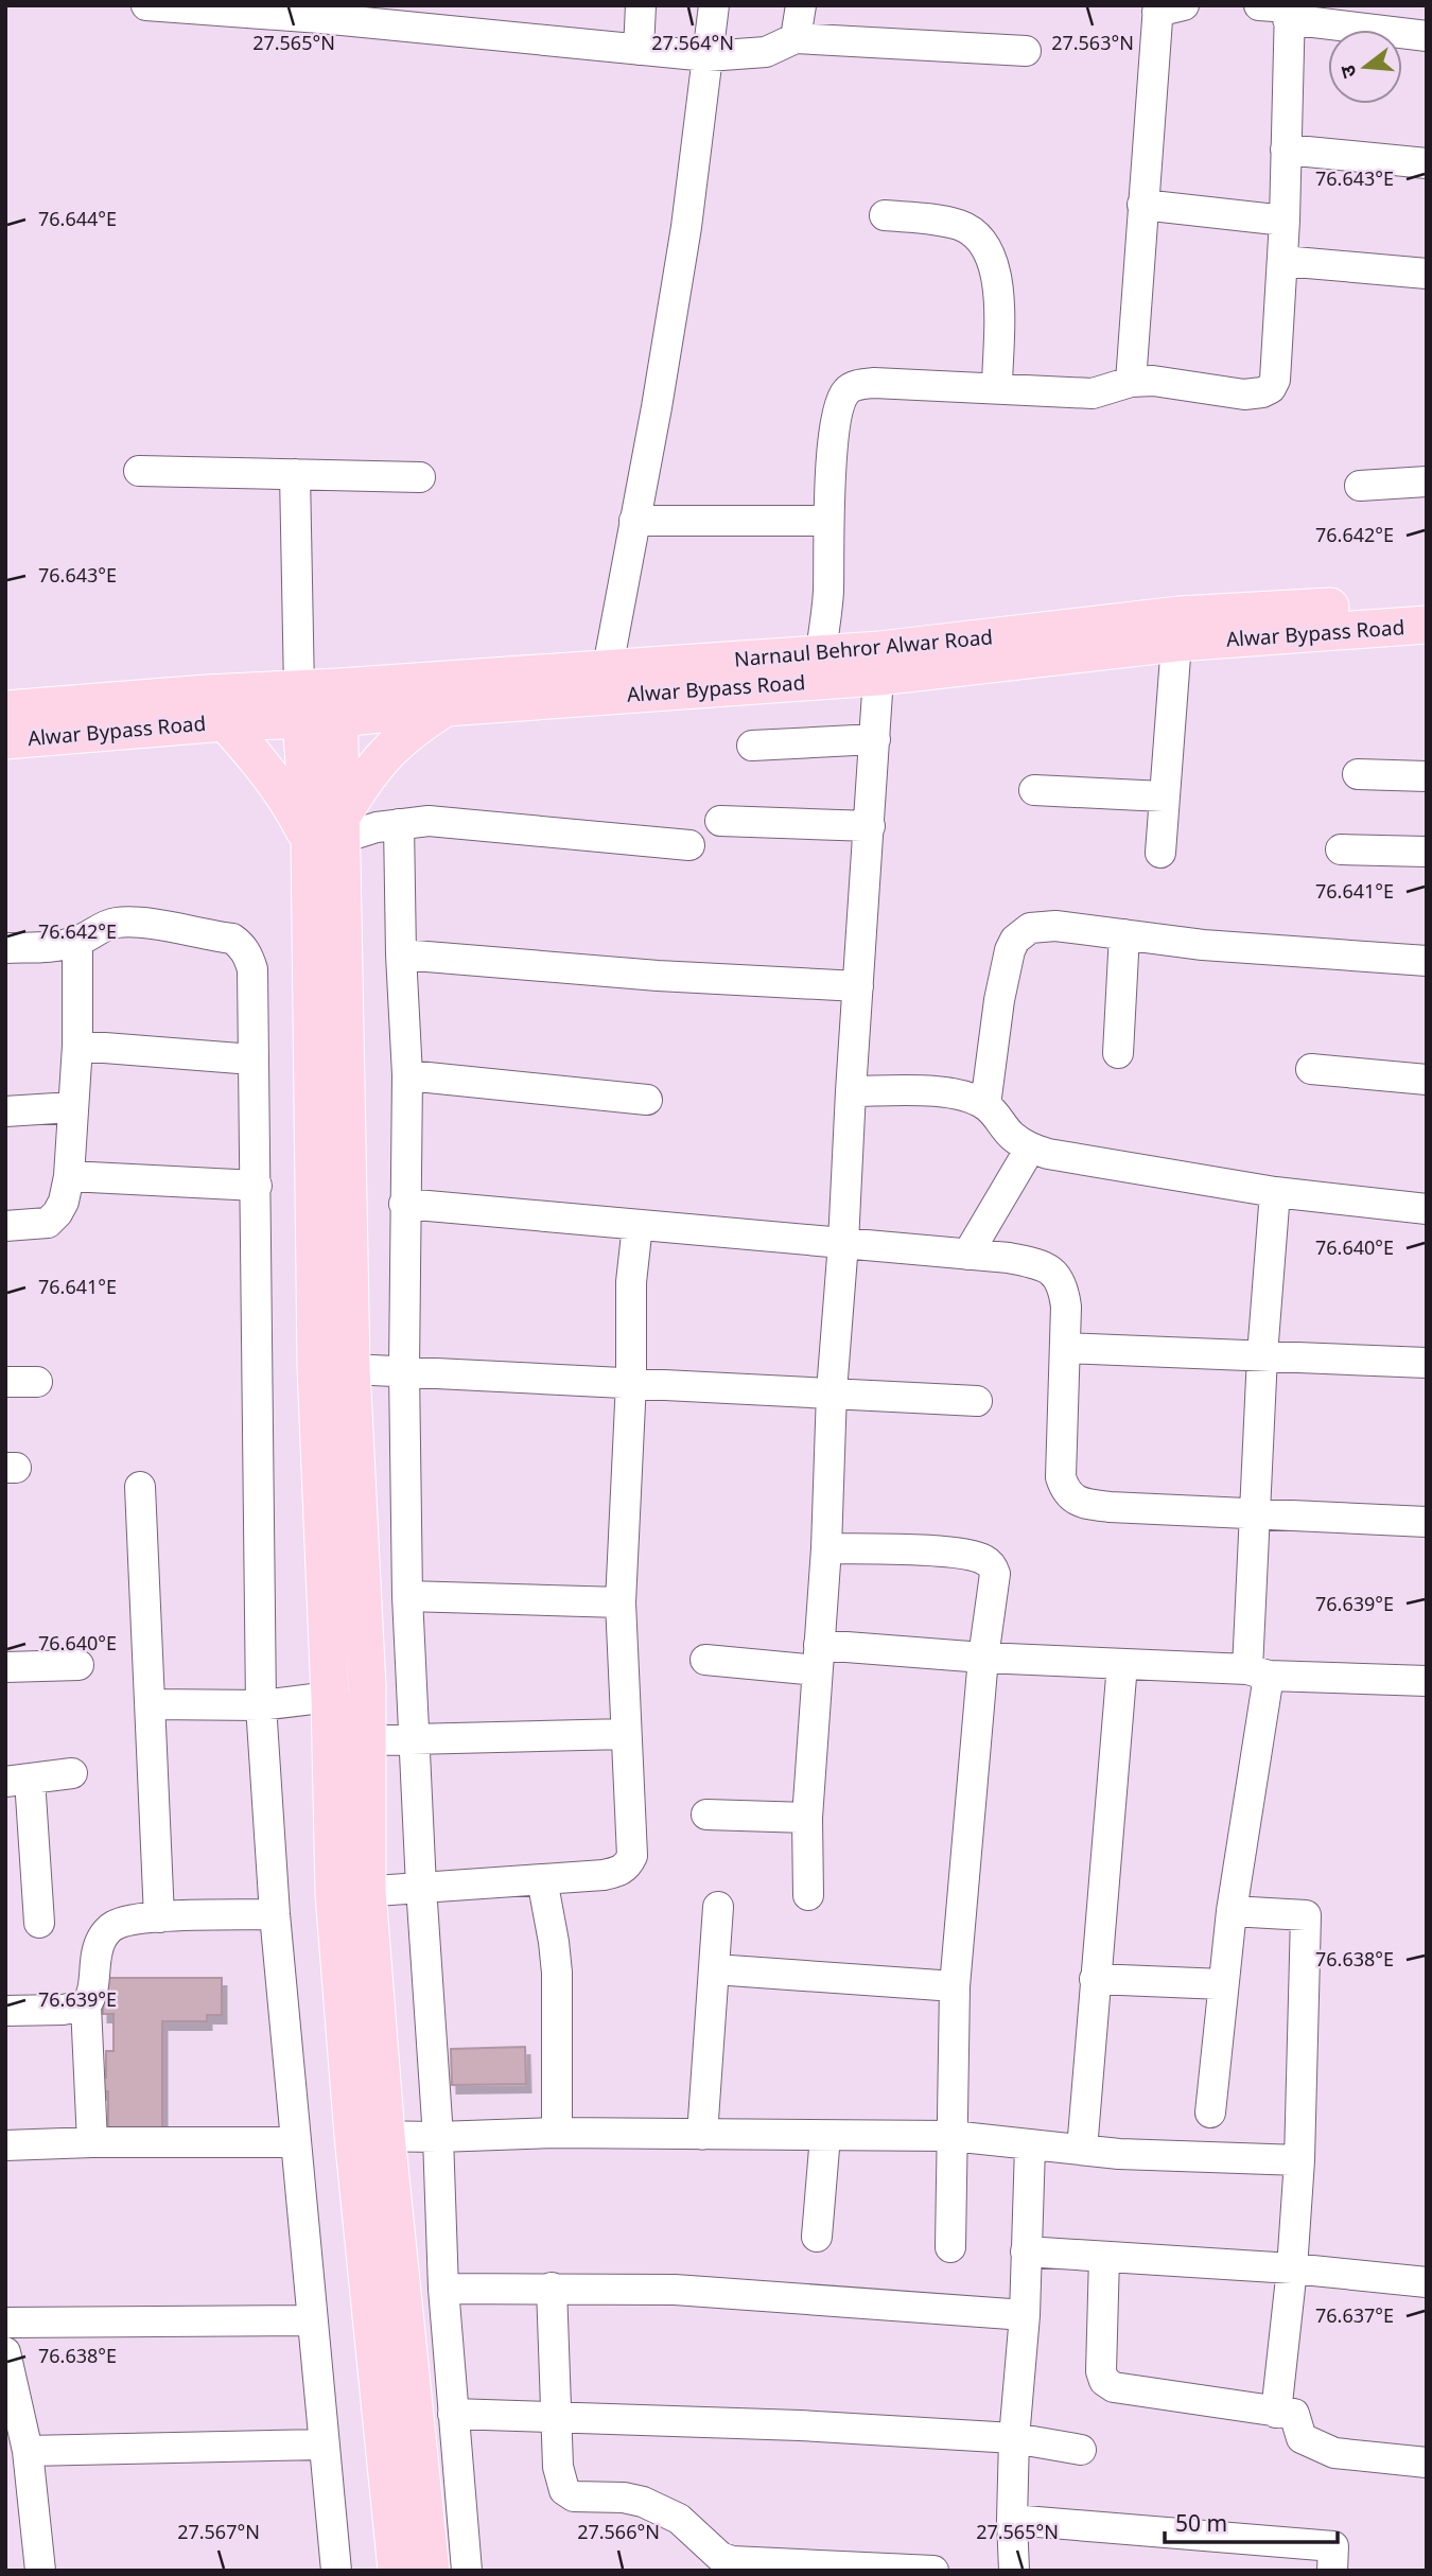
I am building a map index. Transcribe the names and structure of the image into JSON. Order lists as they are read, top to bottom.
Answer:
{
  "streets": {
    "main road": ["Alwar Bypass Road", "Narnaul Behror Alwar Road"]
  },
  "crossings": [
    ["Alwar Bypass Road", "Narnaul Behror Alwar Road"]
  ],
  "scale_bar": "50 m",
  "north": "left",
  "coordinates": [
    "27.565°N",
    "27.564°N",
    "27.563°N",
    "76.643°E",
    "76.644°E",
    "76.642°E",
    "76.641°E",
    "76.640°E",
    "76.639°E",
    "76.638°E",
    "76.637°E",
    "27.567°N",
    "27.566°N"
  ]
}
